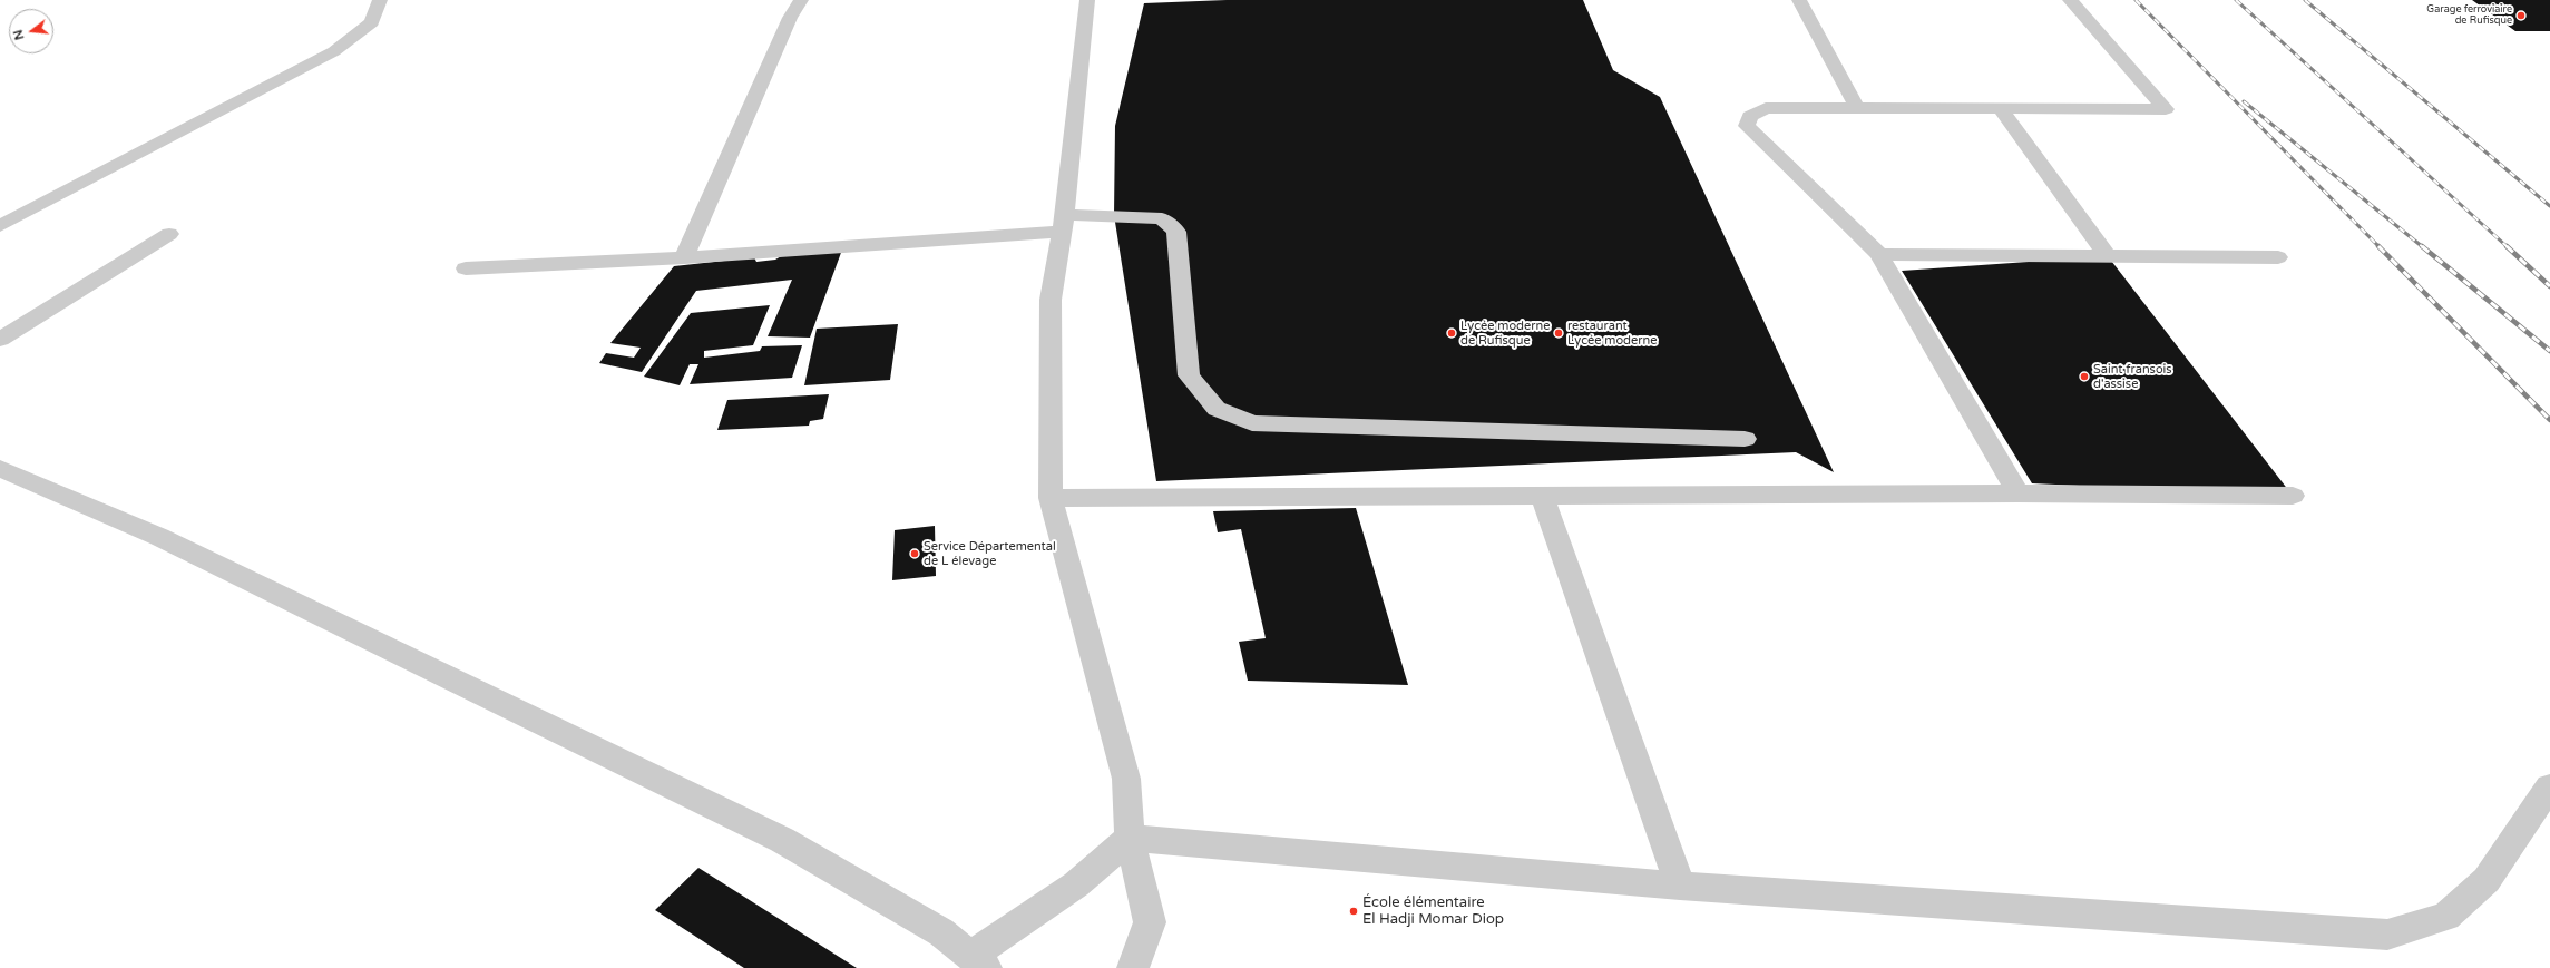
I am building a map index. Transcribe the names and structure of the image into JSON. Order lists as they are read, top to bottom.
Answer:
{
  "places": [
    "Garage ferroviaire de Rufisque",
    "Lycée moderne de Rufisque",
    "restaurant Lycée moderne",
    "Saint fransois d'assise",
    "Service Départemental de L élevage",
    "École élémentaire El Hadji Momar Diop"
  ],
  "north": "left"
}
